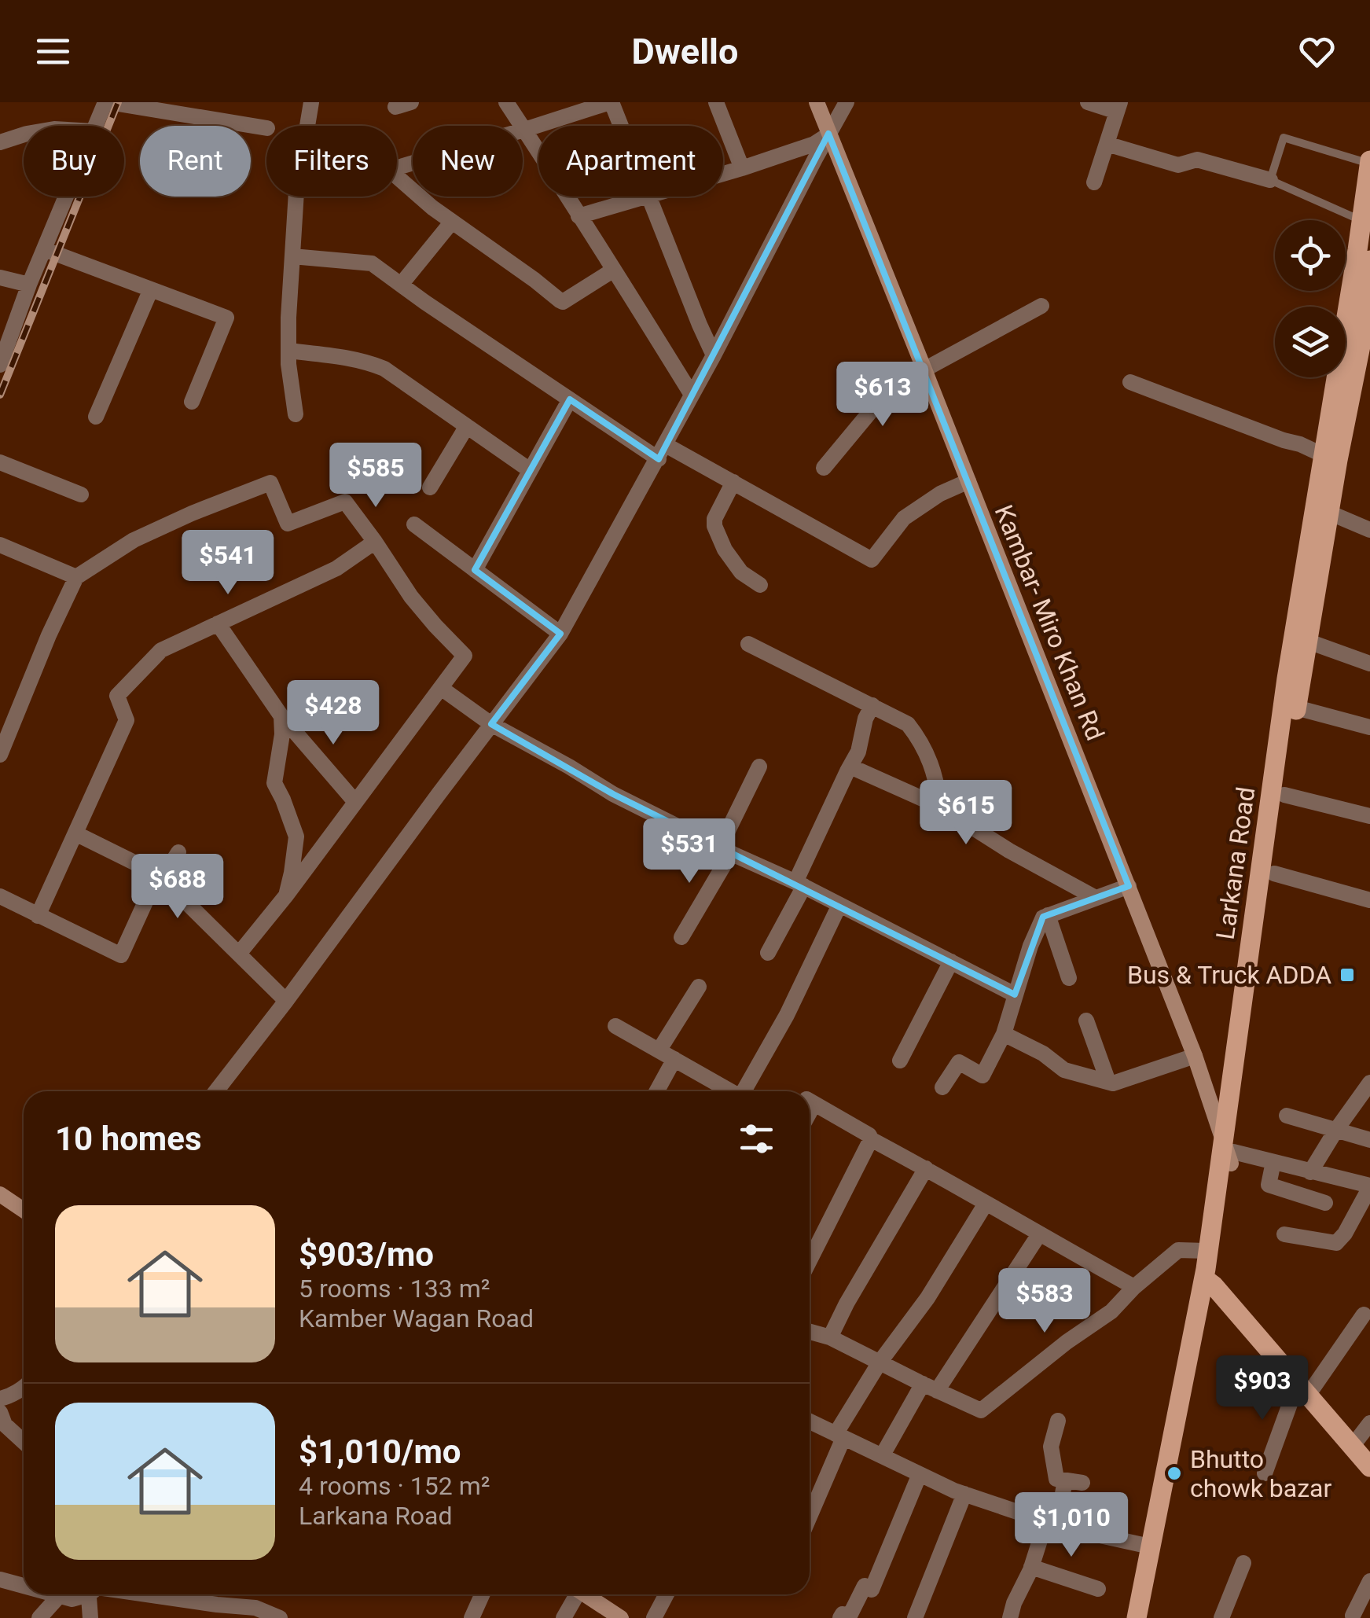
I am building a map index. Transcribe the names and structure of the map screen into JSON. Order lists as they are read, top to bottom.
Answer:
{
  "streets": {
    "main road": ["Kambar- Miro Khan Rd", "Larkana Road"]
  },
  "crossings": [
    ["Kambar- Miro Khan Rd", "Larkana Road"]
  ],
  "places": {
    "transit": ["Bus & Truck ADDA"],
    "other": ["Bhutto chowk bazar"]
  },
  "page": {
    "header": "Dwello",
    "chip": [
      "Buy",
      "Rent",
      "Filters",
      "New",
      "Apartment"
    ],
    "price": [
      "$613",
      "$585",
      "$541",
      "$428",
      "$615",
      "$531",
      "$688",
      "$583",
      "$903",
      "$1,010"
    ],
    "heading": "10 homes",
    "list": [
      {
        "name": "$903/mo",
        "note": "5 rooms · 133 m² · Kamber Wagan Road"
      },
      {
        "name": "$1,010/mo",
        "note": "4 rooms · 152 m² · Larkana Road"
      }
    ]
  }
}
